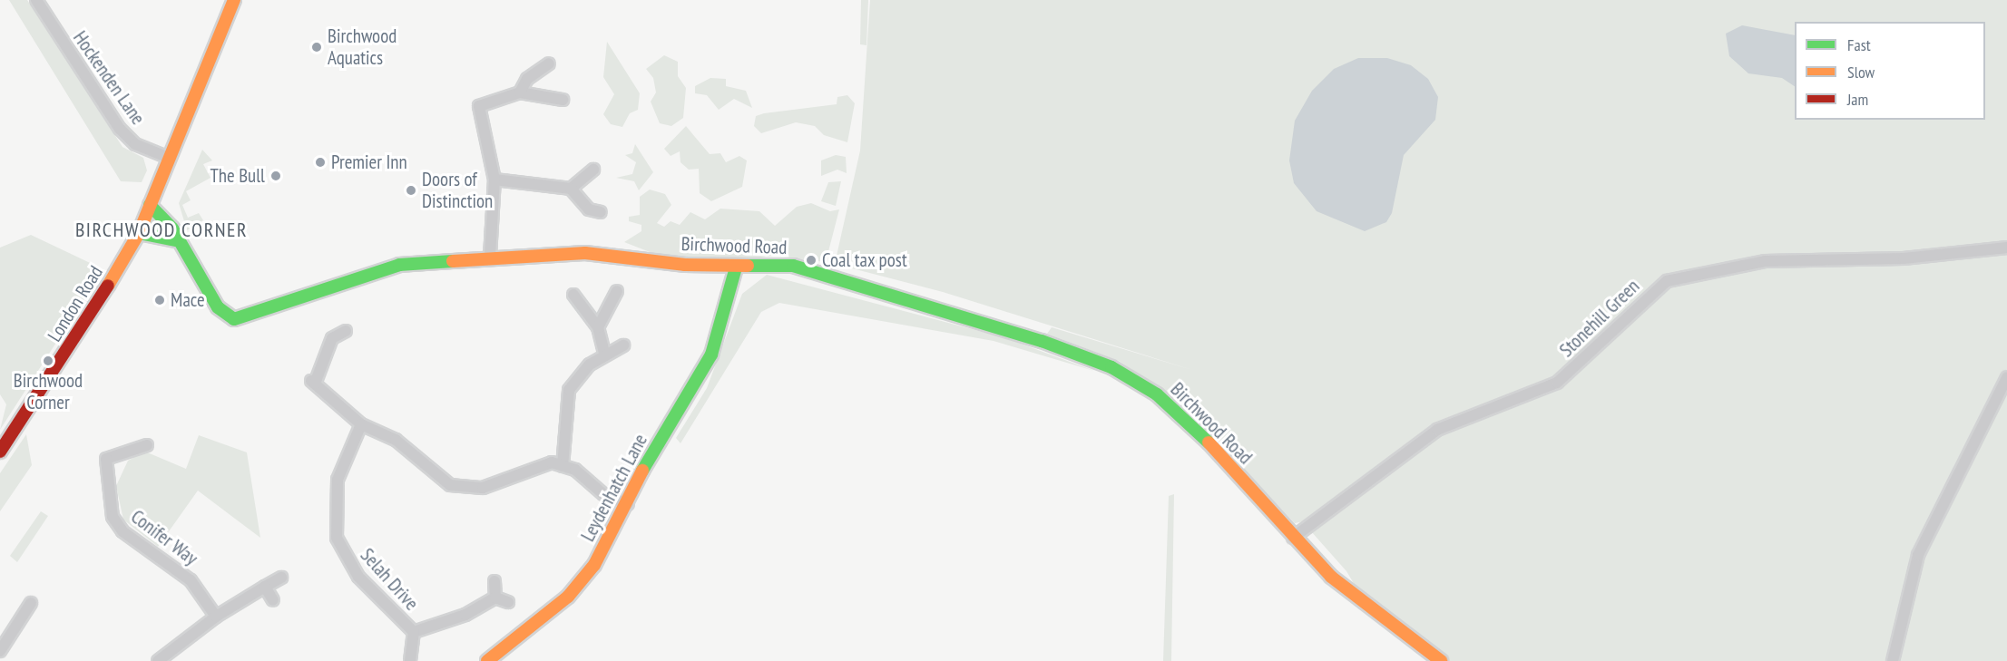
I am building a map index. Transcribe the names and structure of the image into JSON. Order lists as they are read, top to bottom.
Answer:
{
  "streets": {
    "street": [
      "Hockenden Lane",
      "Birchwood Road",
      "London Road",
      "Stonehill Green",
      "Leydenhatch Lane",
      "Conifer Way",
      "Selah Drive"
    ]
  },
  "crossings": [
    ["Hockenden Lane", "London Road"],
    ["Birchwood Road", "London Road"],
    ["Birchwood Road", "Stonehill Green"],
    ["Birchwood Road", "Leydenhatch Lane"]
  ],
  "districts": ["BIRCHWOOD CORNER"],
  "places": [
    "Birchwood Aquatics",
    "Premier Inn",
    "The Bull",
    "Doors of Distinction",
    "Coal tax post",
    "Mace",
    "Birchwood Corner"
  ],
  "legend": ["Fast", "Slow", "Jam"]
}
